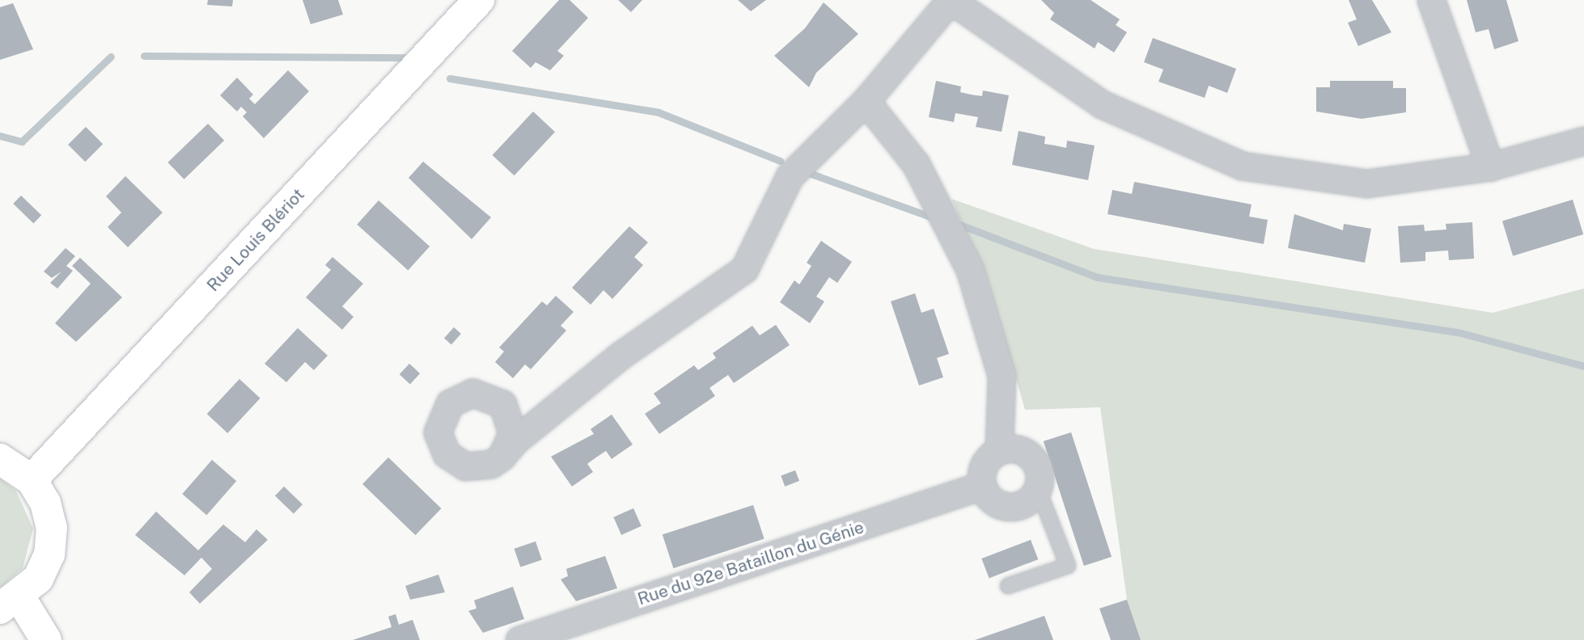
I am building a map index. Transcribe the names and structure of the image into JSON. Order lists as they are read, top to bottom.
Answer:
{
  "streets": {
    "street": ["Rue Louis Blériot", "Rue du 92e Bataillon du Génie"]
  }
}
